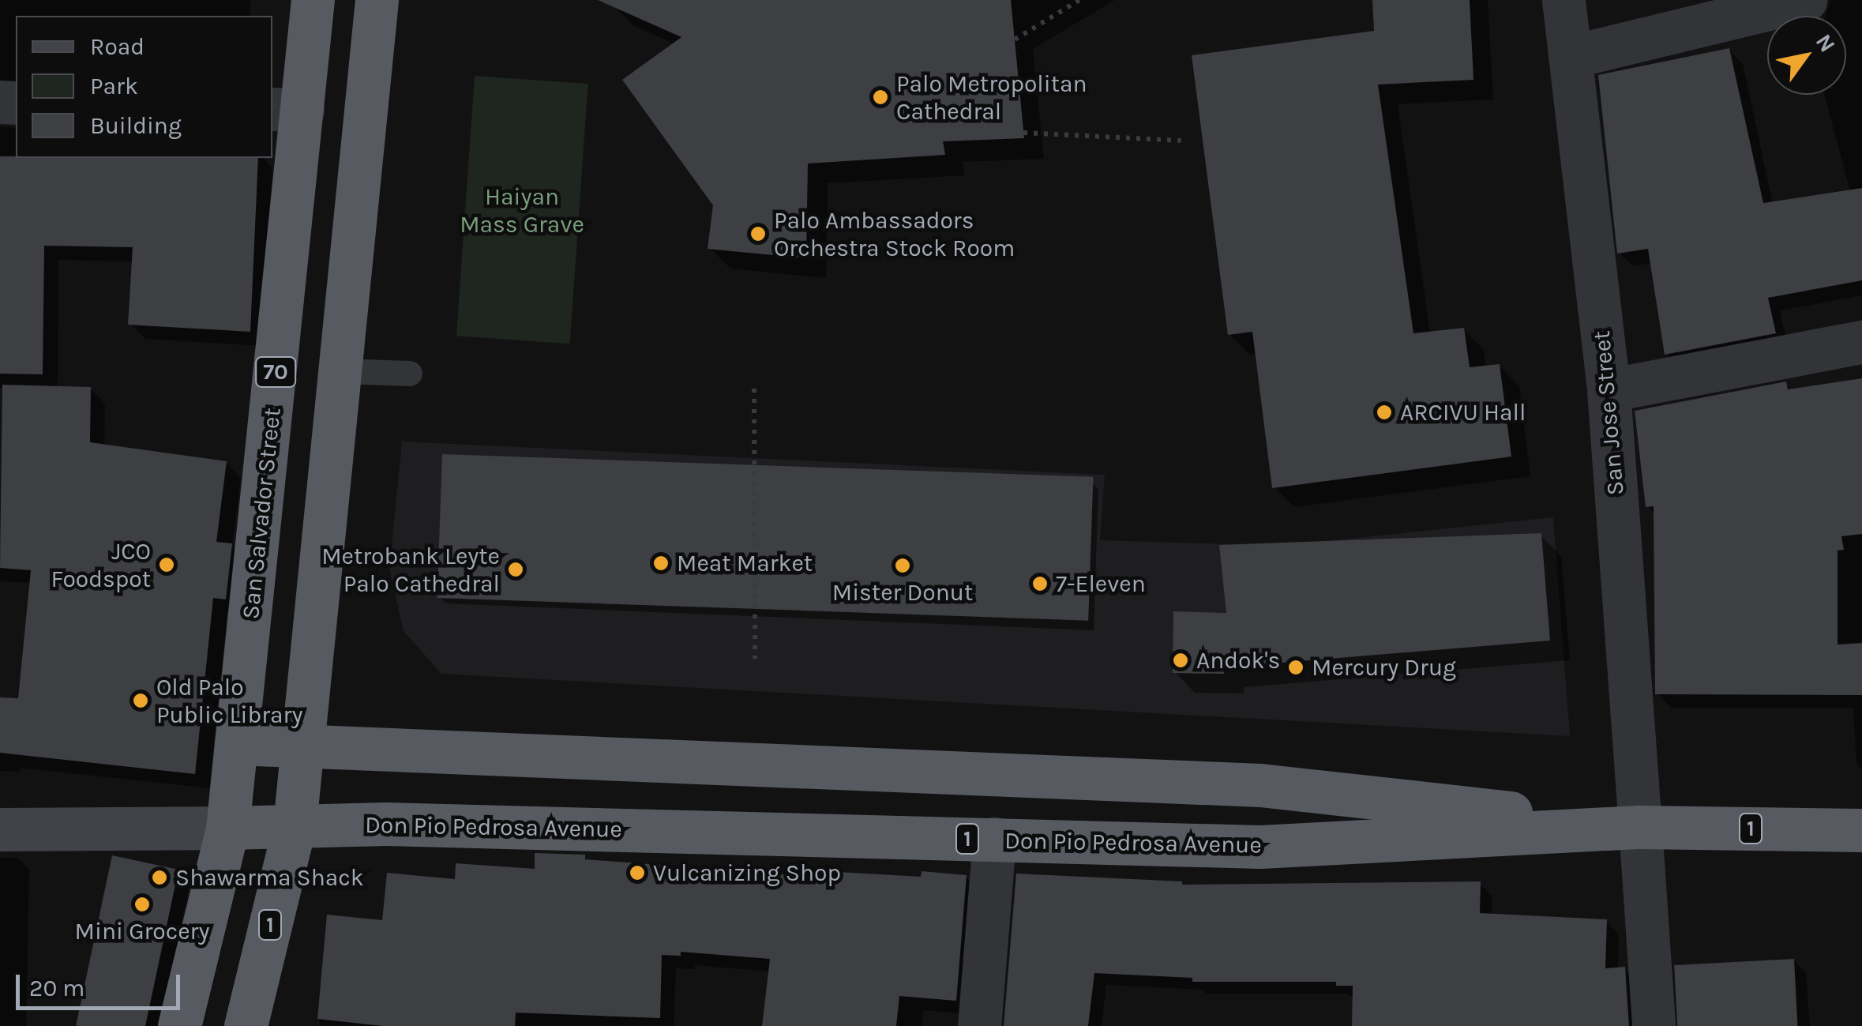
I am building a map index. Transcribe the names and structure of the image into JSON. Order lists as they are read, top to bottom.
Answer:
{
  "streets": {
    "highway": [
      "70",
      "San Salvador Street",
      "Don Pio Pedrosa Avenue",
      "1"
    ],
    "street": ["San Jose Street"]
  },
  "crossings": [
    ["San Jose Street", "Don Pio Pedrosa Avenue"],
    ["San Salvador Street", "1"],
    ["Don Pio Pedrosa Avenue", "1"]
  ],
  "parks": ["Haiyan Mass Grave"],
  "places": [
    "Palo Metropolitan Cathedral",
    "Palo Ambassadors Orchestra Stock Room",
    "ARCIVU Hall",
    "Meat Market",
    "JCO Foodspot",
    "Mister Donut",
    "Metrobank Leyte Palo Cathedral",
    "7-Eleven",
    "Andok's",
    "Mercury Drug",
    "Old Palo Public Library",
    "Vulcanizing Shop",
    "Shawarma Shack",
    "Mini Grocery"
  ],
  "legend": ["Road", "Park", "Building"],
  "scale_bar": "20 m",
  "north": "top right"
}
